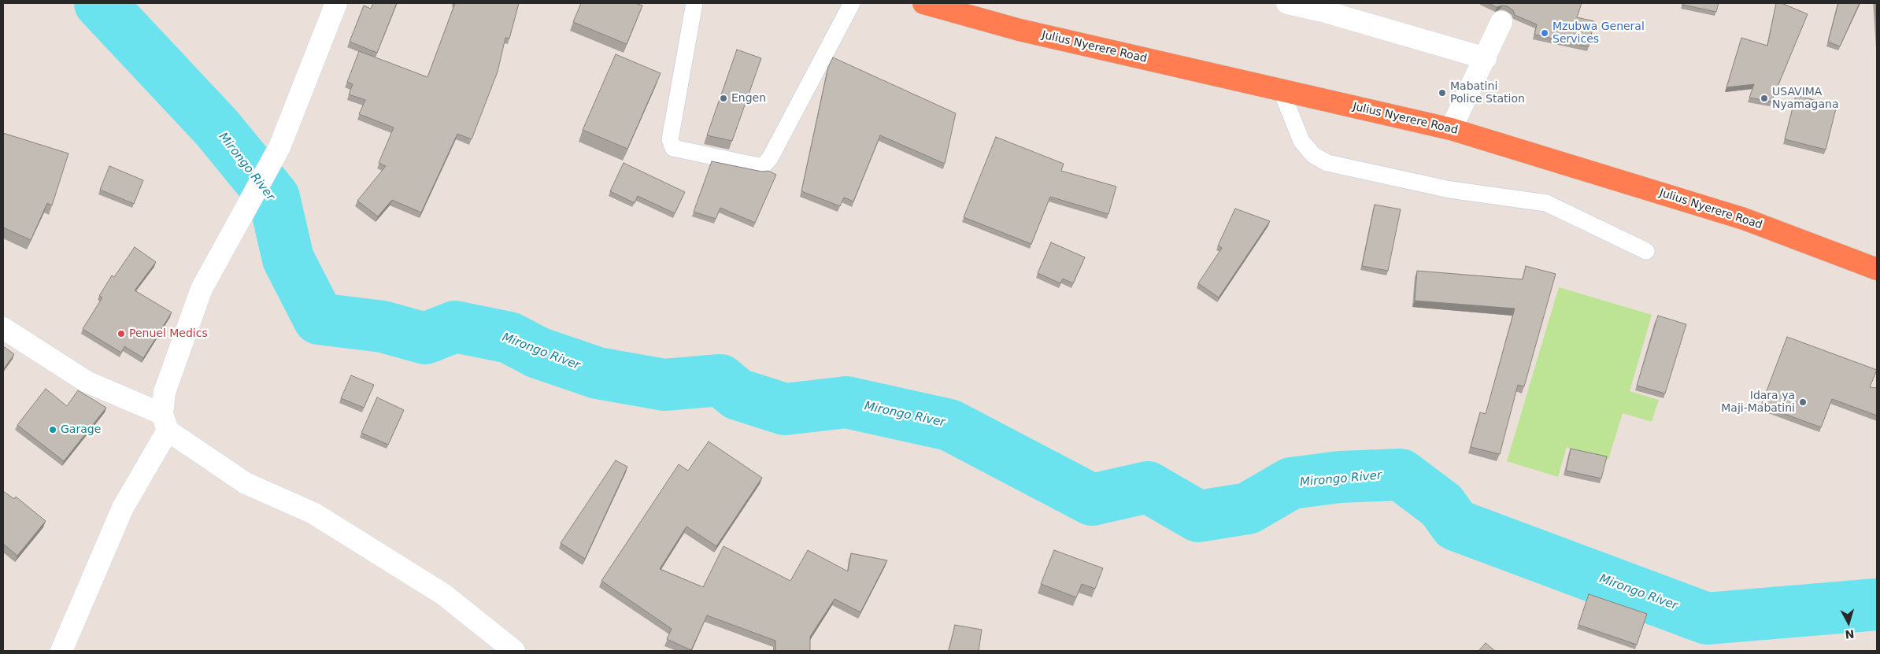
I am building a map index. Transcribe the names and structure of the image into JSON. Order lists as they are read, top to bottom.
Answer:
{
  "streets": {
    "highway": ["Julius Nyerere Road"]
  },
  "water": ["Mirongo River"],
  "places": [
    "Mzubwa General Services",
    "Mabatini Police Station",
    "Engen",
    "USAVIMA Nyamagana",
    "Penuel Medics",
    "Idara ya Maji-Mabatini",
    "Garage"
  ],
  "north": "bottom"
}
